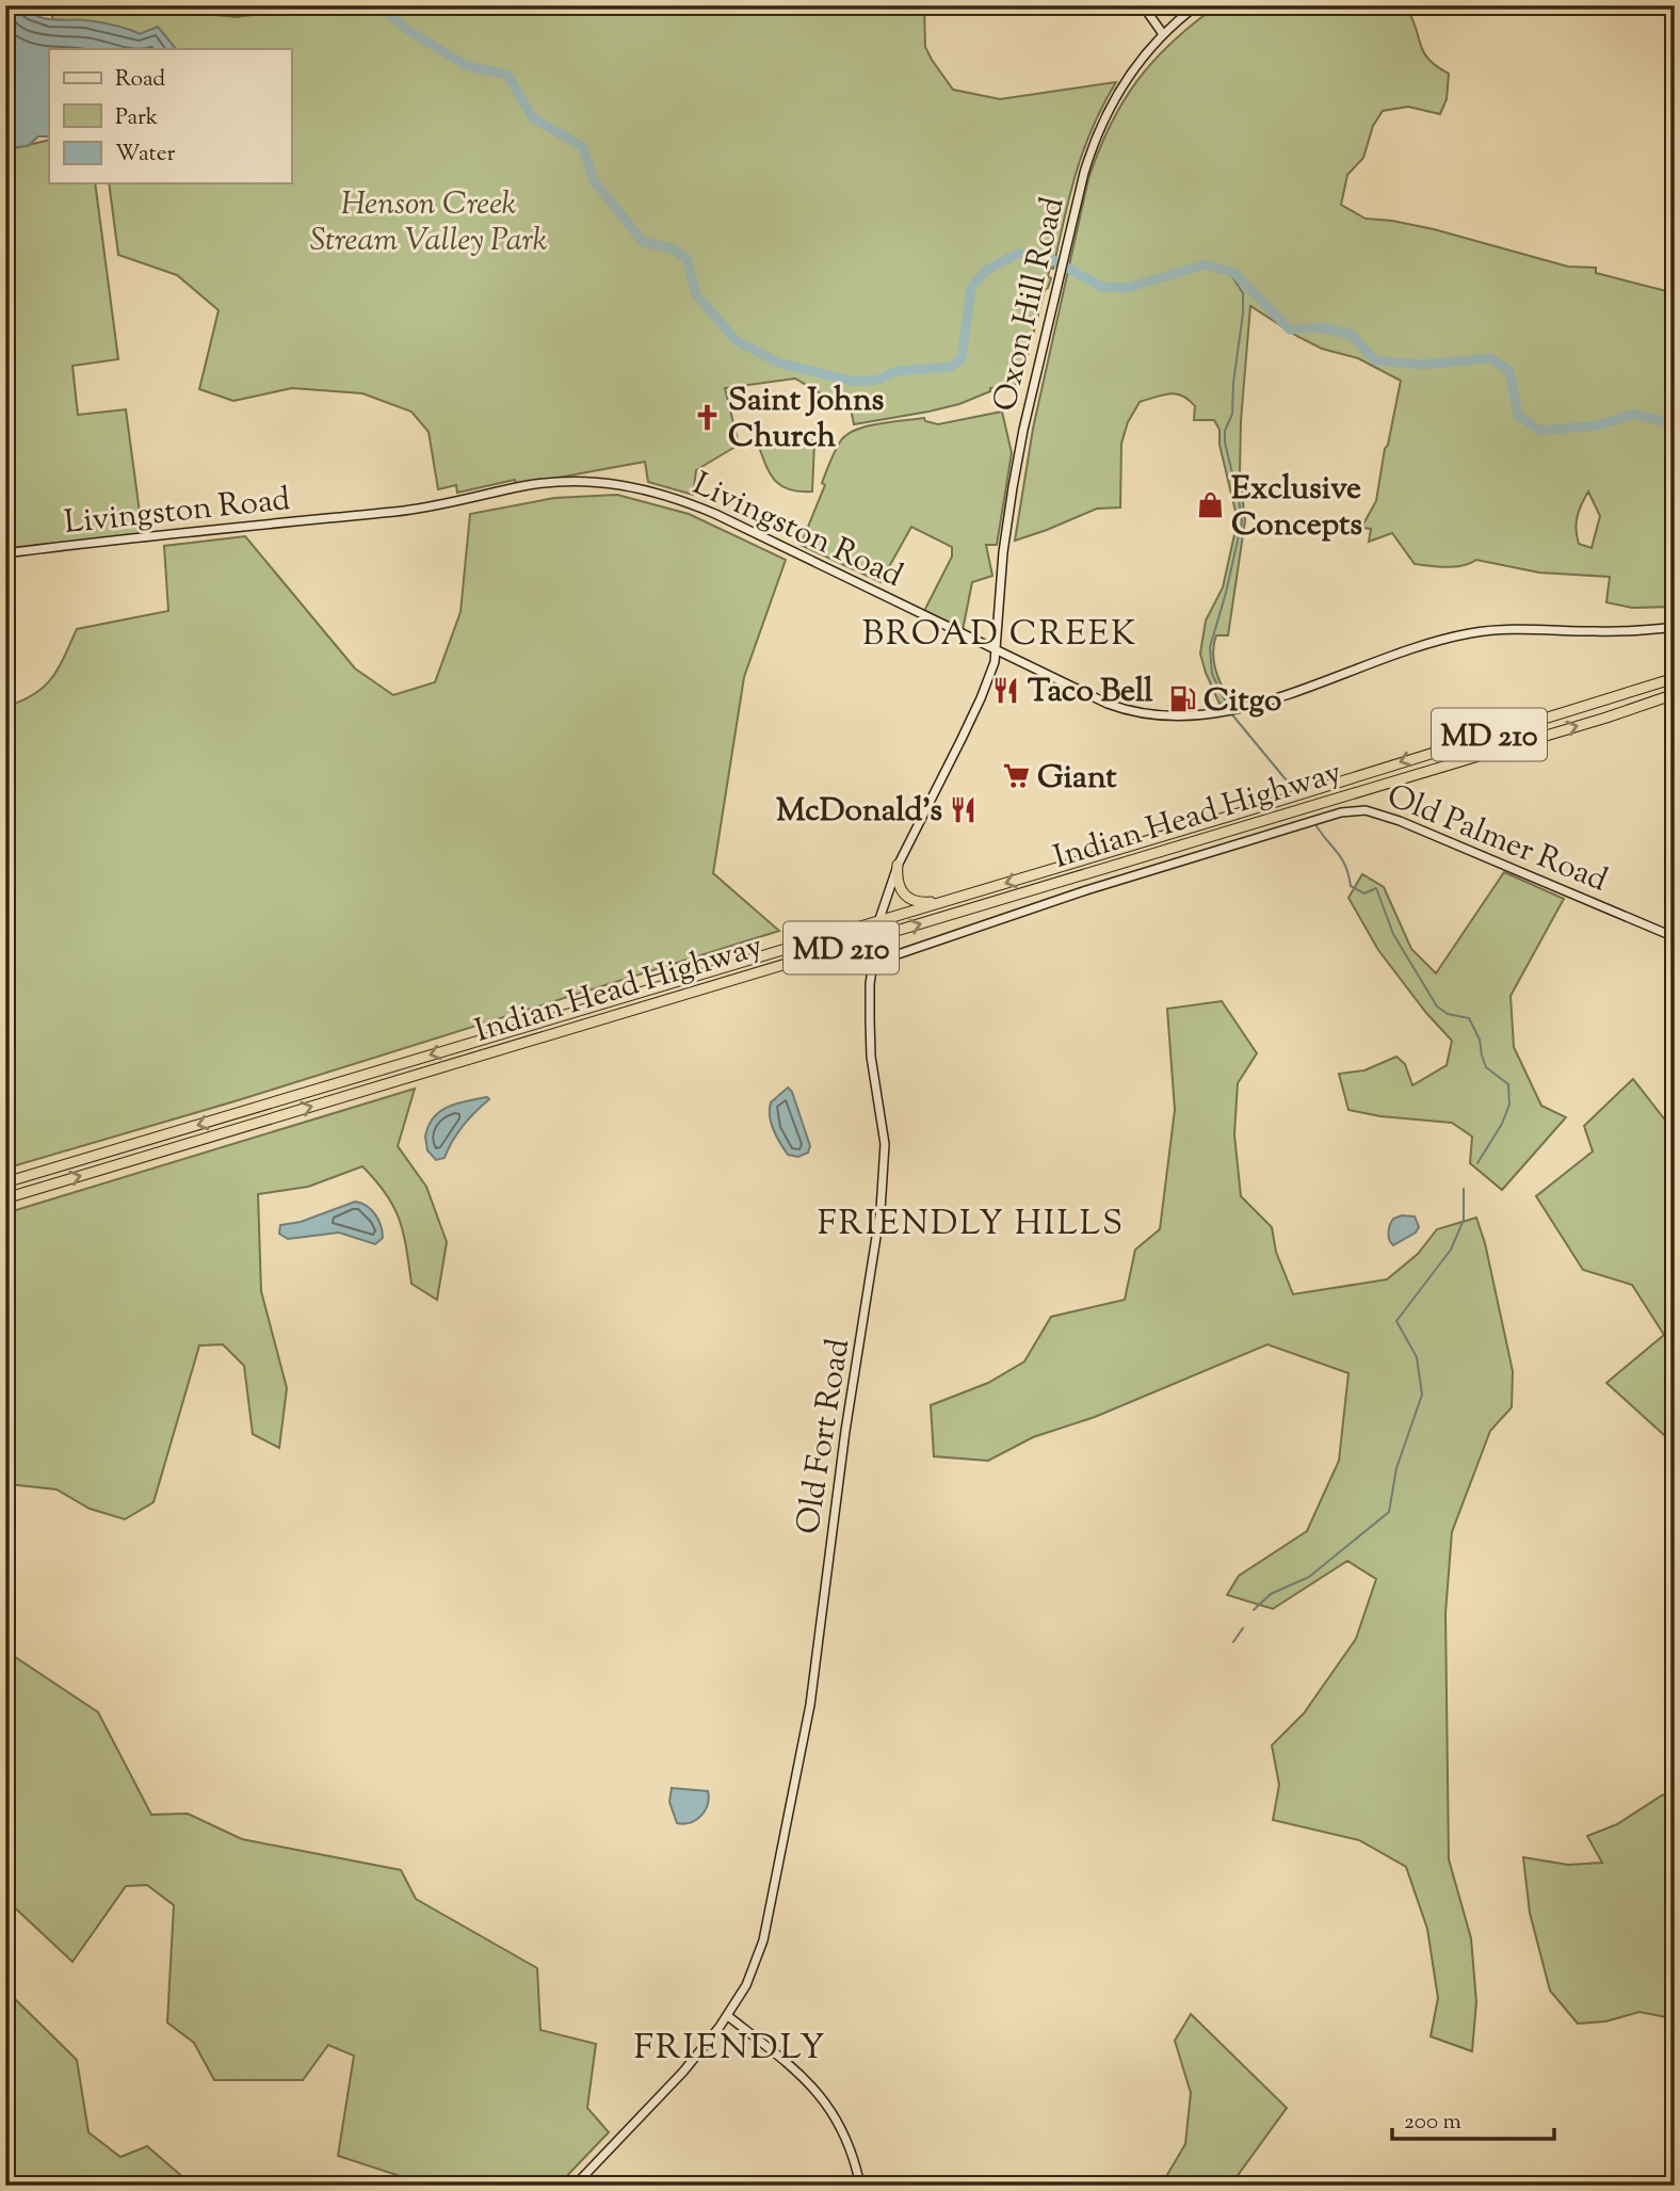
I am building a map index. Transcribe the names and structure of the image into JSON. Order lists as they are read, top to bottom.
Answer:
{
  "streets": {
    "highway": ["MD 210", "Indian Head Highway"],
    "main road": [
      "Oxon Hill Road",
      "Livingston Road",
      "Old Palmer Road",
      "Old Fort Road"
    ]
  },
  "crossings": [
    ["Oxon Hill Road", "Livingston Road"],
    ["Oxon Hill Road", "Old Fort Road"],
    ["Livingston Road", "Old Fort Road"],
    ["Indian Head Highway", "Old Fort Road"],
    ["Old Palmer Road", "Old Fort Road"]
  ],
  "districts": ["BROAD CREEK", "FRIENDLY HILLS", "FRIENDLY"],
  "parks": ["Henson Creek Stream Valley Park"],
  "places": {
    "church": ["Saint Johns Church"],
    "shop": ["Exclusive Concepts"],
    "restaurant": ["Taco Bell", "McDonald's"],
    "fuel station": ["Citgo"],
    "supermarket": ["Giant"]
  },
  "legend": ["Road", "Park", "Water"],
  "scale_bar": "200 m"
}
